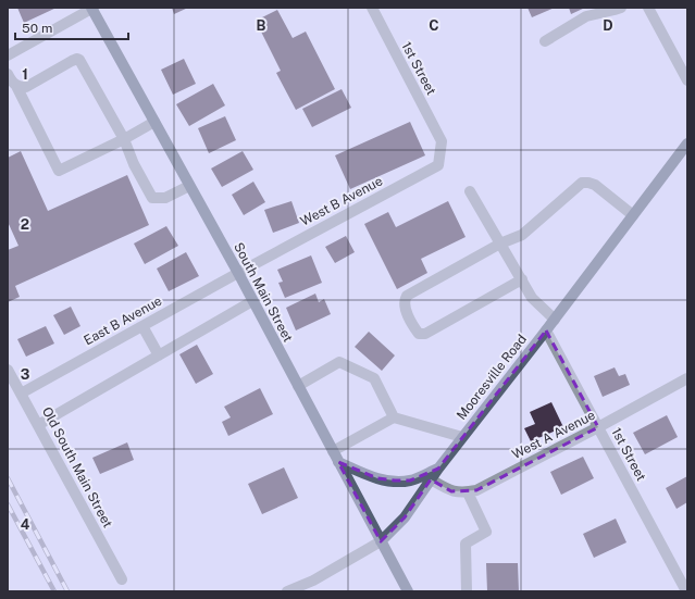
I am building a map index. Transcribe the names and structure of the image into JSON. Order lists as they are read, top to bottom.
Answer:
{
  "streets": {
    "main road": ["South Main Street", "Mooresville Road"],
    "street": [
      "1st Street",
      "West B Avenue",
      "East B Avenue",
      "West A Avenue",
      "Old South Main Street"
    ]
  },
  "crossings": [
    ["1st Street", "West B Avenue"],
    ["1st Street", "Mooresville Road"],
    ["1st Street", "West A Avenue"],
    ["West B Avenue", "South Main Street"],
    ["West B Avenue", "East B Avenue"],
    ["South Main Street", "East B Avenue"],
    ["South Main Street", "Mooresville Road"],
    ["East B Avenue", "Old South Main Street"]
  ],
  "scale_bar": "50 m",
  "grid": {
    "columns": ["B", "C", "D"],
    "rows": [
      "1",
      "2",
      "3",
      "4"
    ]
  }
}
